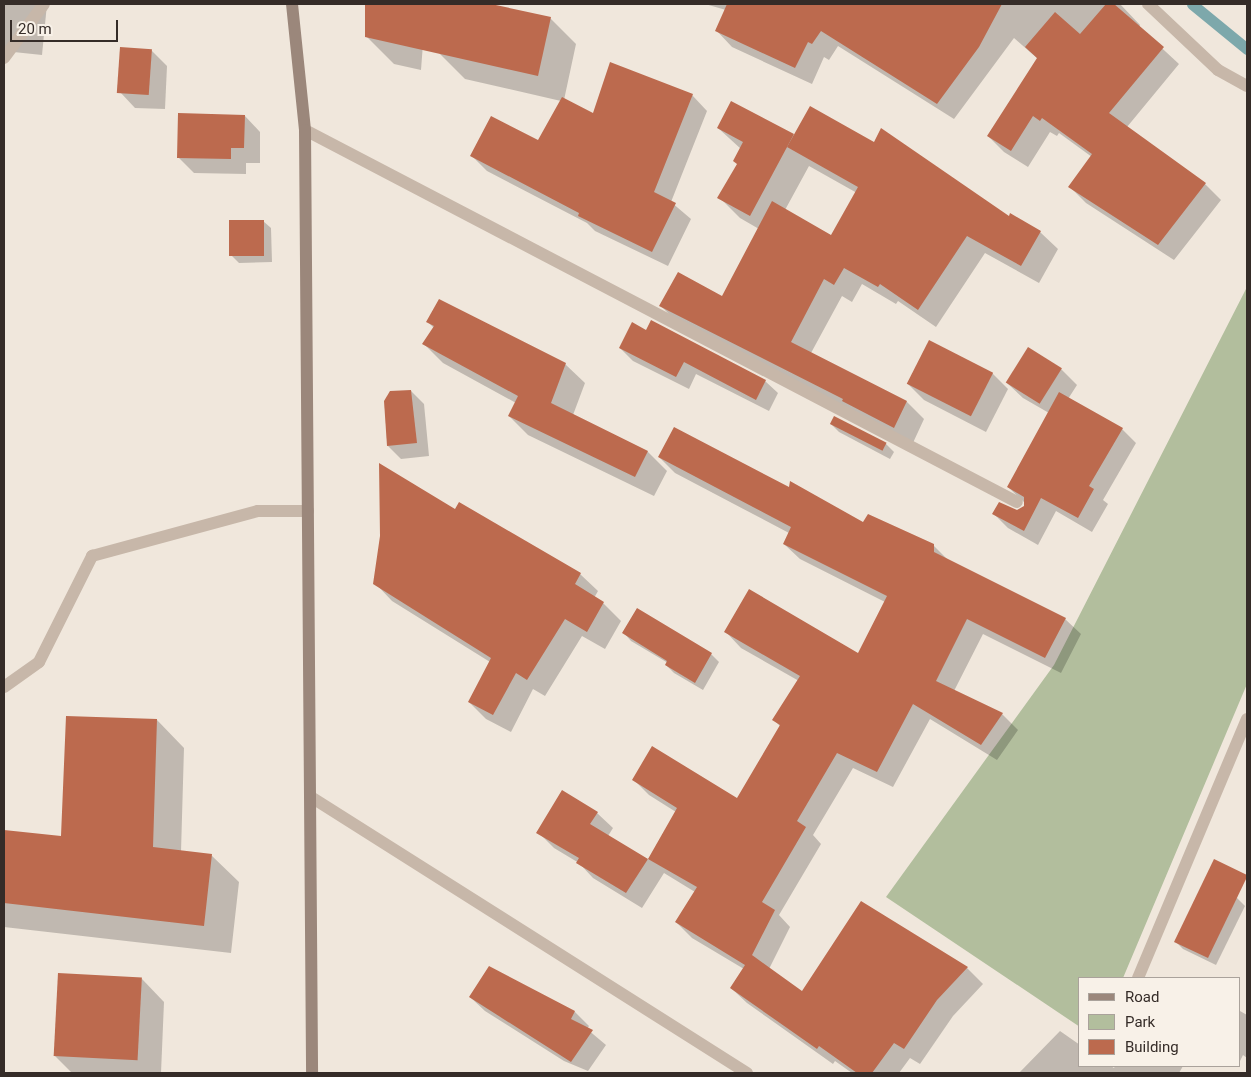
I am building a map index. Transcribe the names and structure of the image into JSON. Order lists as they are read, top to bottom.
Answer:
{
  "legend": ["Road", "Park", "Building"],
  "scale_bar": "20 m"
}
